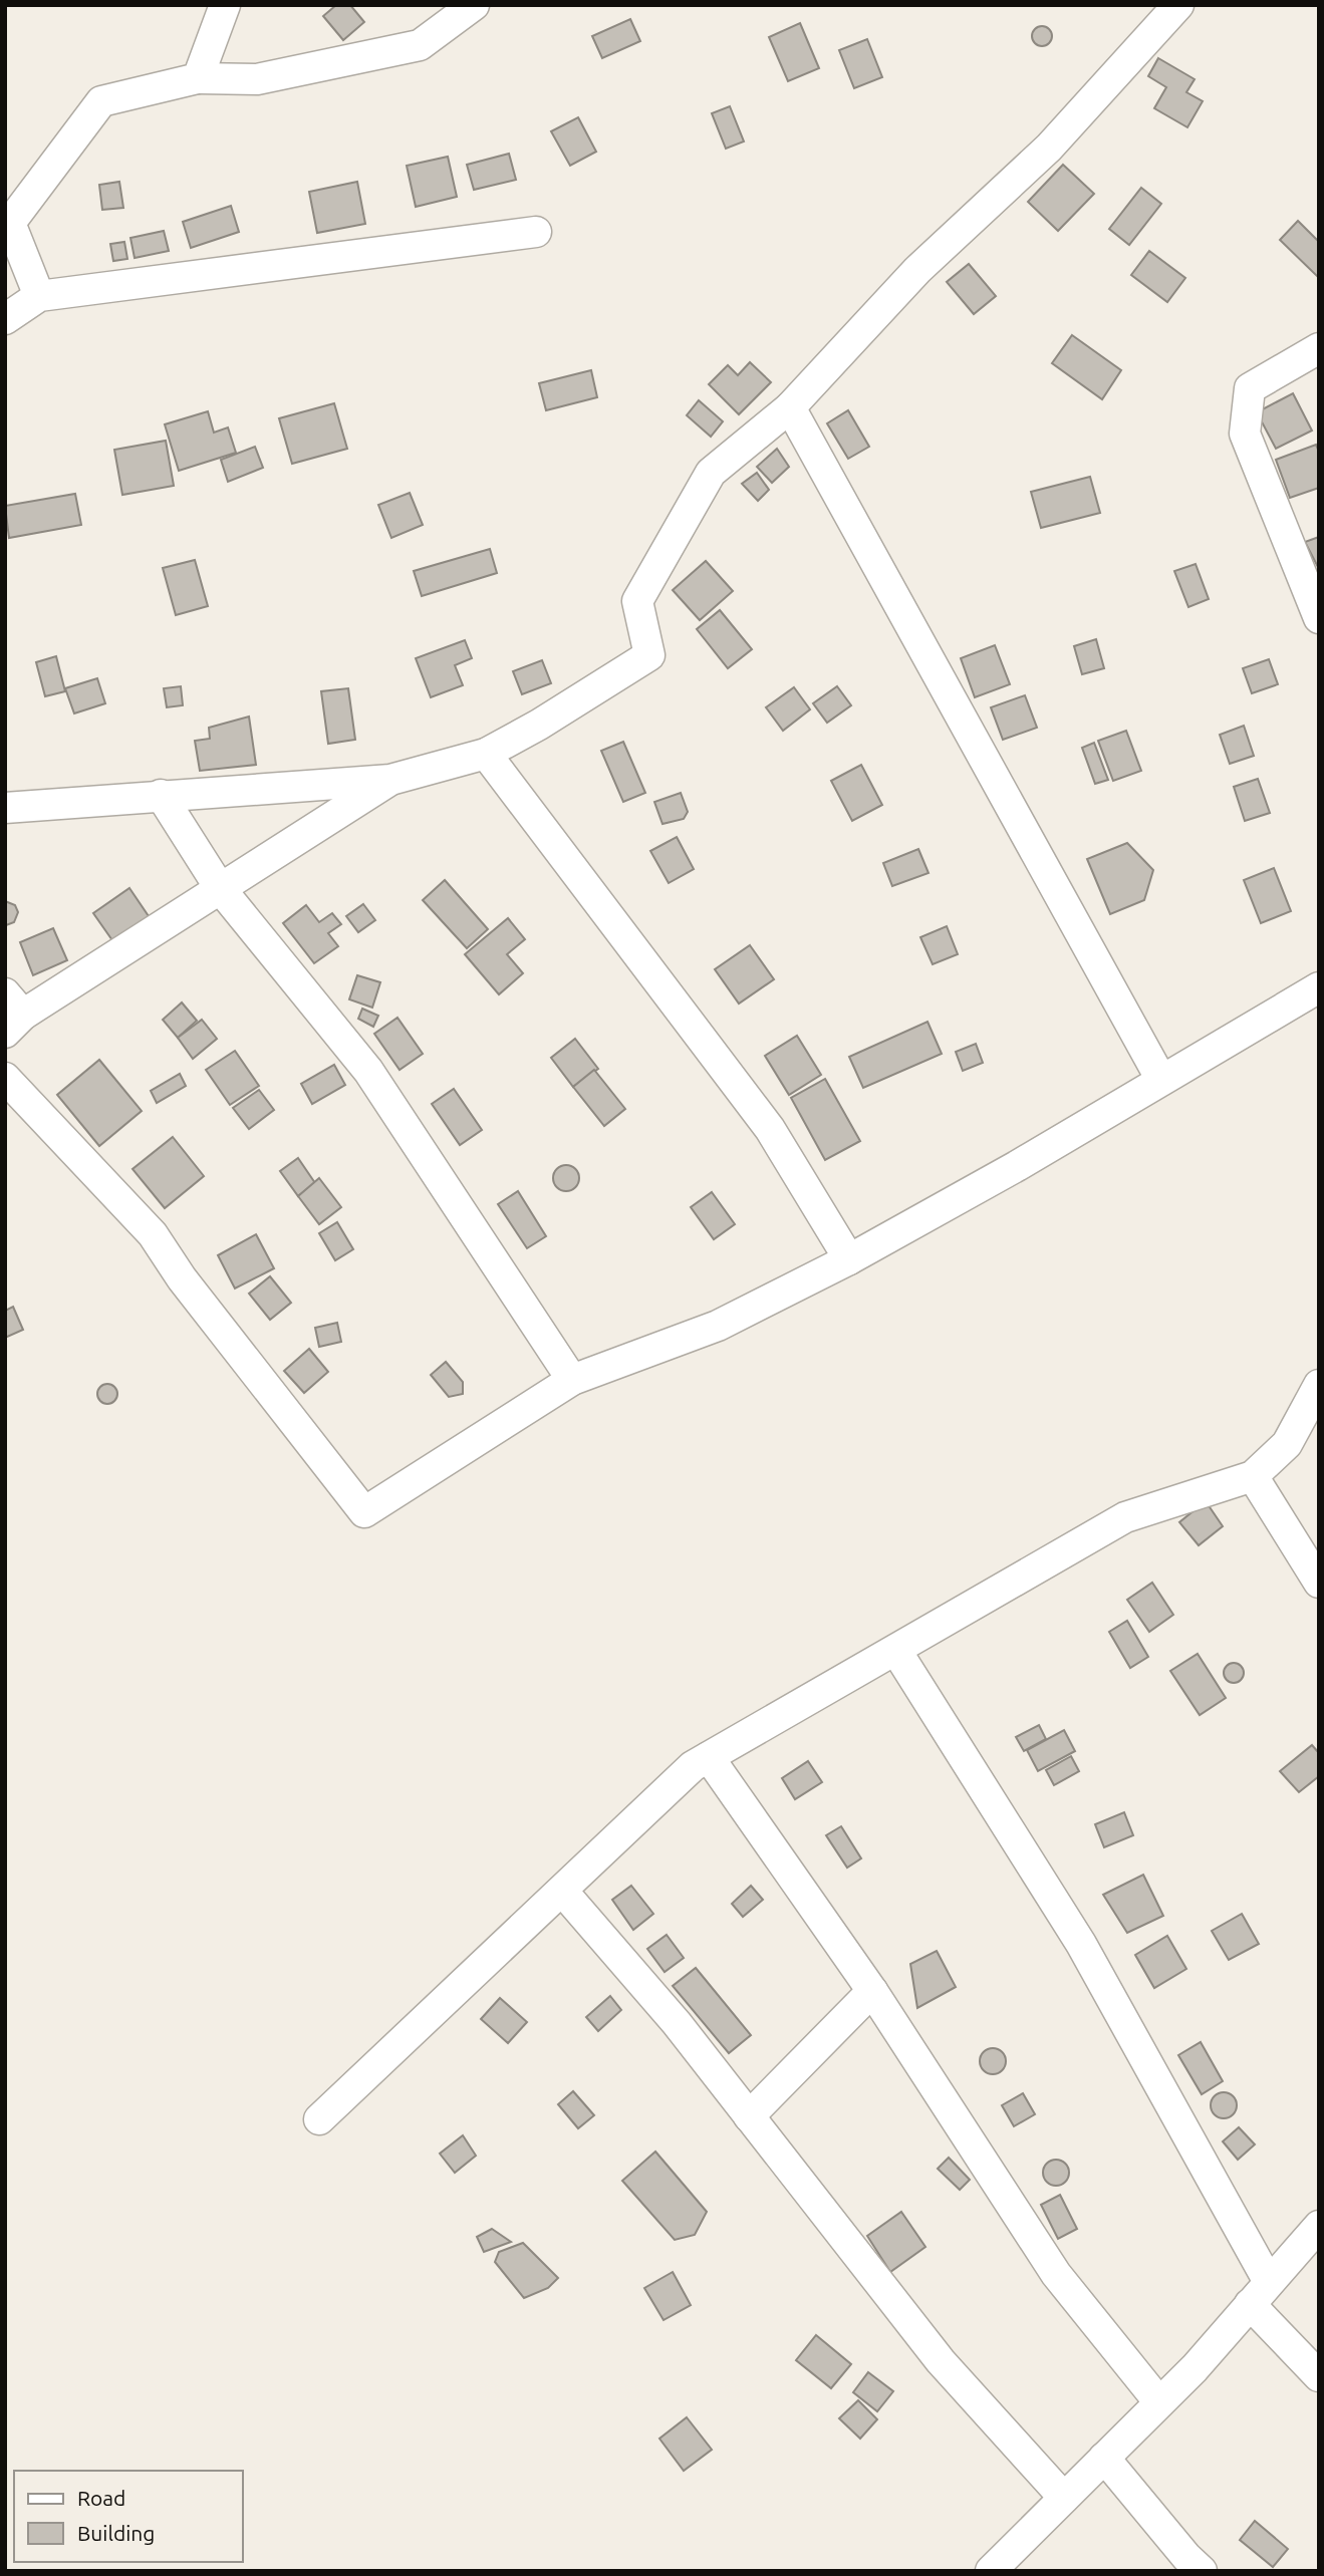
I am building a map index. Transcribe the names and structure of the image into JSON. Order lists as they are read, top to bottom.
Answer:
{
  "legend": ["Road", "Building"]
}
